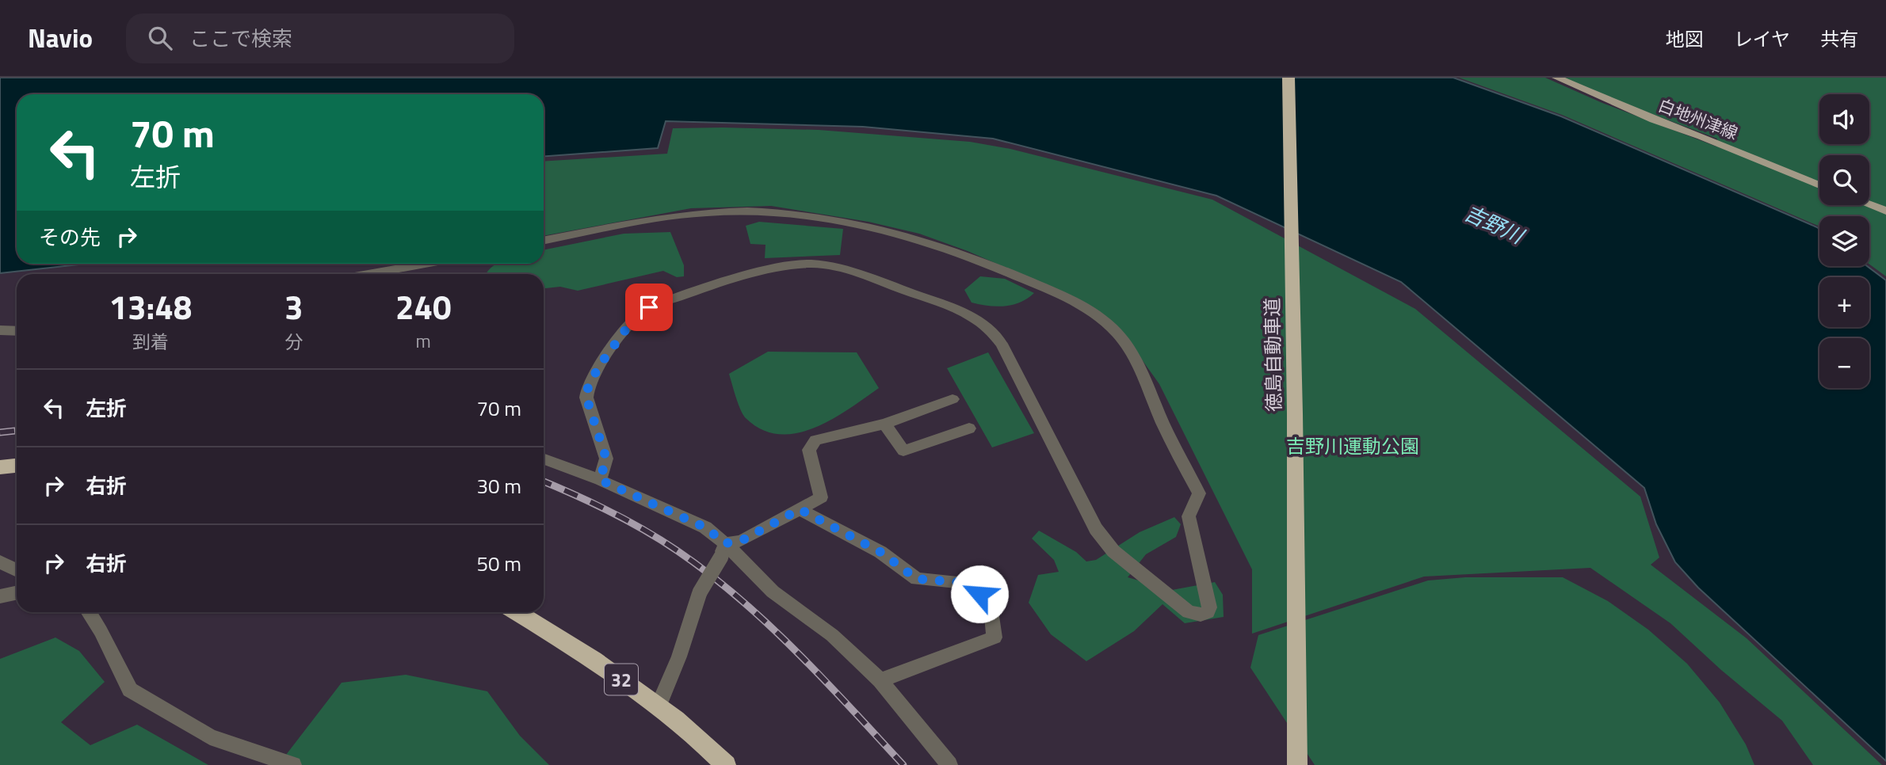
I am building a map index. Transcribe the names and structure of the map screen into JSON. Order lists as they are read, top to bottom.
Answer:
{
  "streets": {
    "highway": ["徳島自動車道", "32"],
    "main road": ["白地州津線"]
  },
  "water": ["吉野川"],
  "parks": ["吉野川運動公園"],
  "page": {
    "header": "Navio",
    "search": "ここで検索",
    "nav": ["地図", "レイヤ", "共有"],
    "map_buttons": ["+", "−"],
    "turn": ["70 m", "左折"],
    "then": "その先",
    "eta": [
      "13:48",
      "到着",
      "3",
      "分",
      "240",
      "m"
    ],
    "list": [
      {
        "name": "左折",
        "value": "70 m"
      },
      {
        "name": "右折",
        "value": "30 m"
      },
      {
        "name": "右折",
        "value": "50 m"
      }
    ]
  }
}
